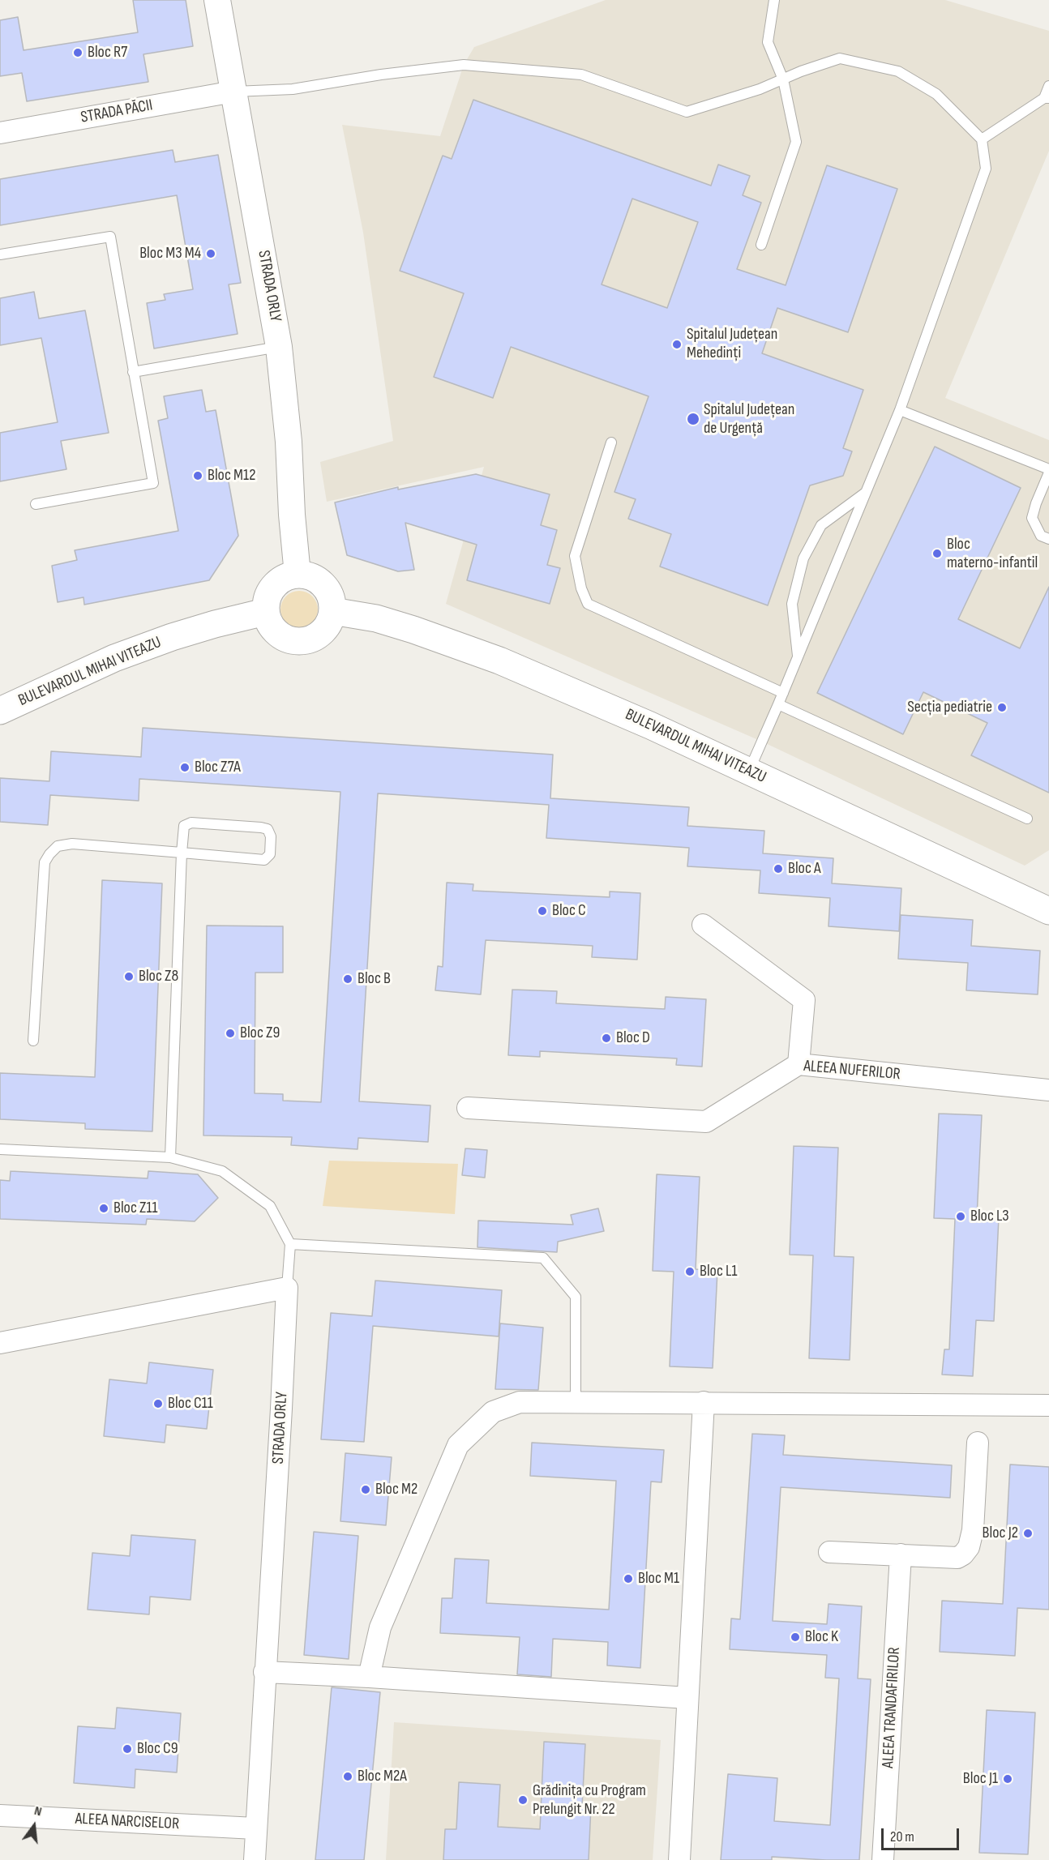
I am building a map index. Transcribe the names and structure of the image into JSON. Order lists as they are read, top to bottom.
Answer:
{
  "streets": {
    "main road": ["BULEVARDUL MIHAI VITEAZU"],
    "street": [
      "STRADA PĂCII",
      "STRADA ORLY",
      "ALEEA NUFERILOR",
      "ALEEA TRANDAFIRILOR",
      "ALEEA NARCISELOR"
    ]
  },
  "crossings": [
    ["STRADA PĂCII", "STRADA ORLY"],
    ["STRADA ORLY", "BULEVARDUL MIHAI VITEAZU"],
    ["STRADA ORLY", "ALEEA NARCISELOR"]
  ],
  "places": [
    "Bloc R7",
    "Bloc M3 M4",
    "Spitalul Județean Mehedinți",
    "Spitalul Județean de Urgență",
    "Bloc M12",
    "Bloc materno-infantil",
    "Secția pediatrie",
    "Bloc Z7A",
    "Bloc A",
    "Bloc C",
    "Bloc Z8",
    "Bloc B",
    "Bloc Z9",
    "Bloc D",
    "Bloc Z11",
    "Bloc L3",
    "Bloc L1",
    "Bloc C11",
    "Bloc M2",
    "Bloc J2",
    "Bloc M1",
    "Bloc K",
    "Bloc C9",
    "Bloc M2A",
    "Bloc J1",
    "Grădinița cu Program Prelungit Nr. 22"
  ],
  "scale_bar": "20 m",
  "north": "top"
}
